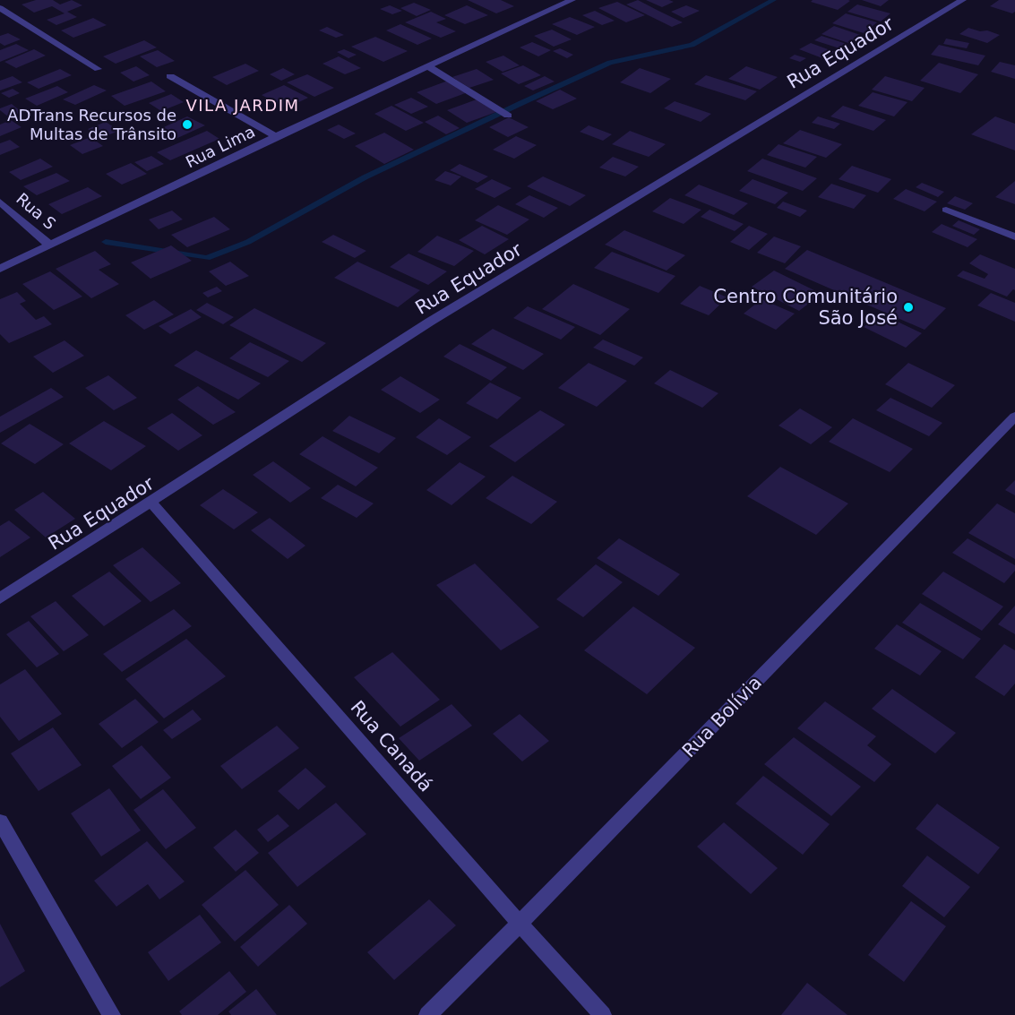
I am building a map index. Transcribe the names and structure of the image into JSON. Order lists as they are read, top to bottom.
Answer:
{
  "streets": {
    "street": [
      "Rua Equador",
      "Rua Lima",
      "Rua S",
      "Rua Bolívia",
      "Rua Canadá"
    ]
  },
  "crossings": [
    ["Rua Equador", "Rua Canadá"],
    ["Rua Lima", "Rua S"],
    ["Rua Bolívia", "Rua Canadá"]
  ],
  "districts": ["VILA JARDIM"],
  "places": ["ADTrans Recursos de Multas de Trânsito", "Centro Comunitário São José"]
}
